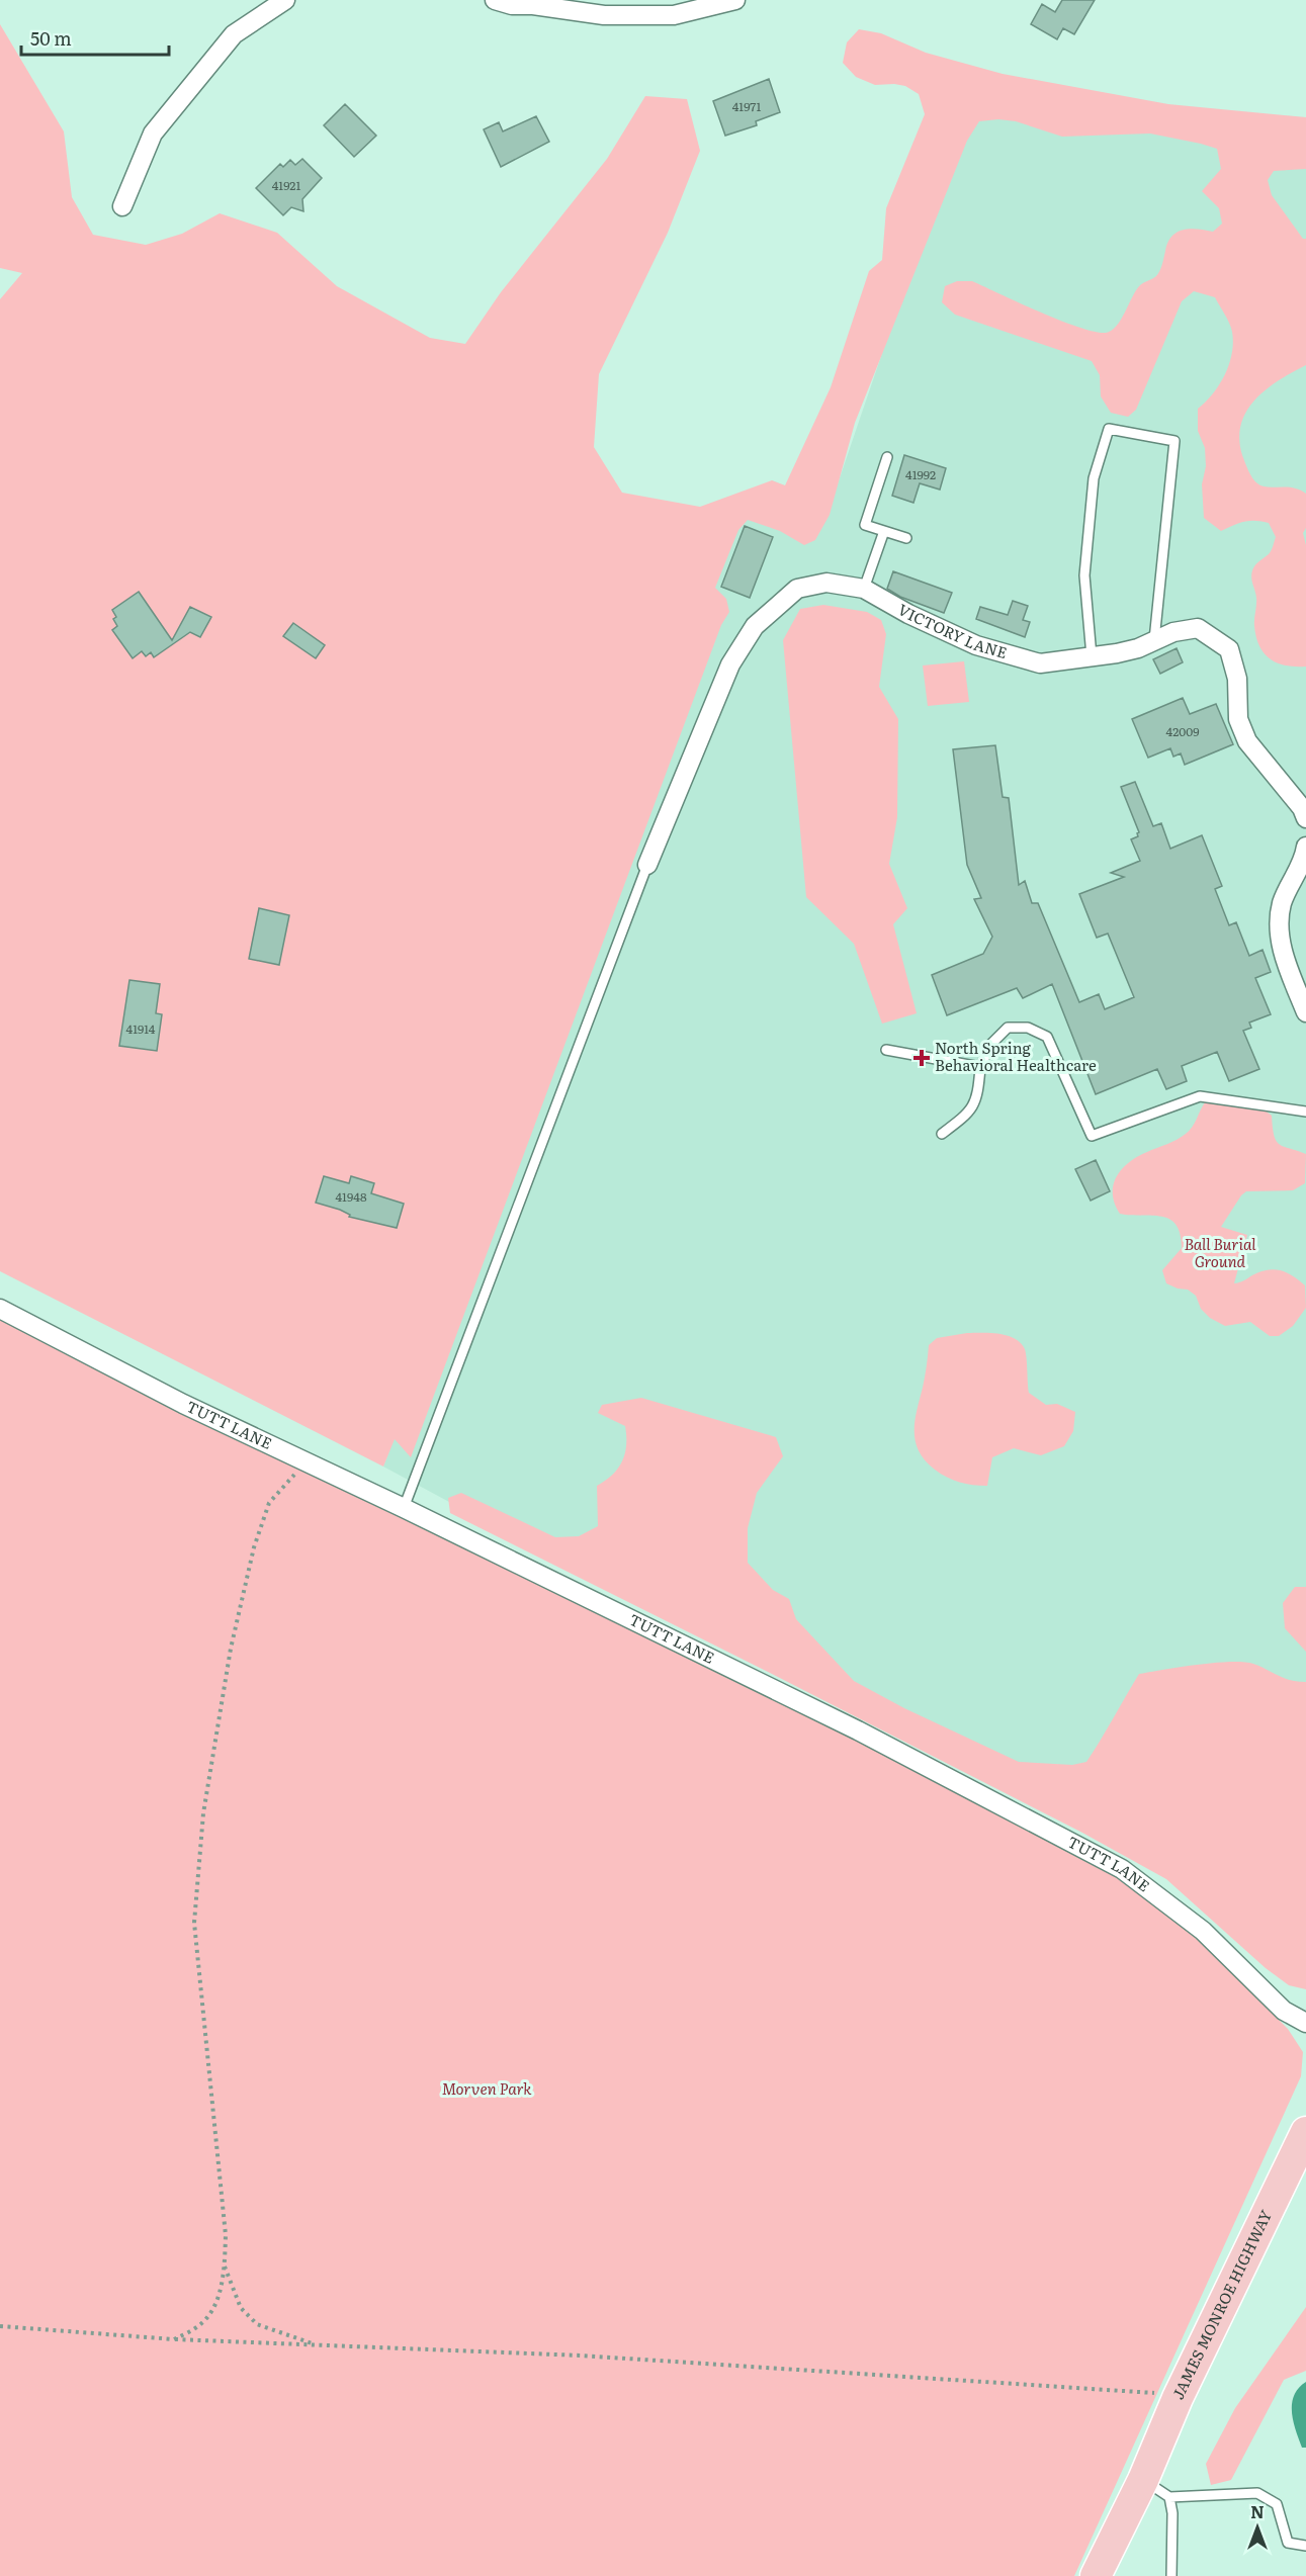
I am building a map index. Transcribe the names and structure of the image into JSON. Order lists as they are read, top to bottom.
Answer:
{
  "streets": {
    "highway": ["JAMES MONROE HIGHWAY"],
    "street": ["VICTORY LANE", "TUTT LANE"]
  },
  "parks": ["Ball Burial Ground", "Morven Park"],
  "places": {
    "health": ["North Spring Behavioral Healthcare"]
  },
  "house_numbers": [
    "41971",
    "41921",
    "41992",
    "42009",
    "41914",
    "41948"
  ],
  "scale_bar": "50 m",
  "north": "top"
}
